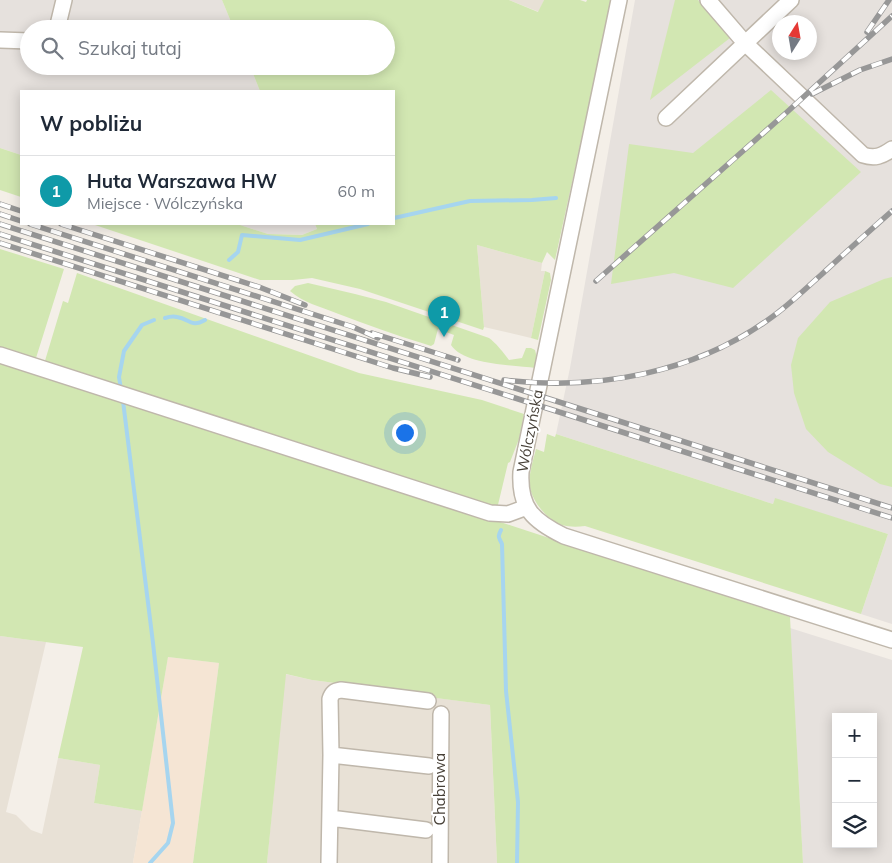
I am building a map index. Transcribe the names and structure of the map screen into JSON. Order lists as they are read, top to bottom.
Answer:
{
  "streets": {
    "street": ["Wólczyńska", "Chabrowa"]
  },
  "north": "top",
  "page": {
    "search": "Szukaj tutaj",
    "heading": "W pobliżu",
    "list": [
      {
        "mark": "1",
        "name": "Huta Warszawa HW",
        "note": "Miejsce · Wólczyńska",
        "value": "60 m"
      }
    ],
    "pins": "1",
    "map_buttons": ["+", "−"]
  }
}
